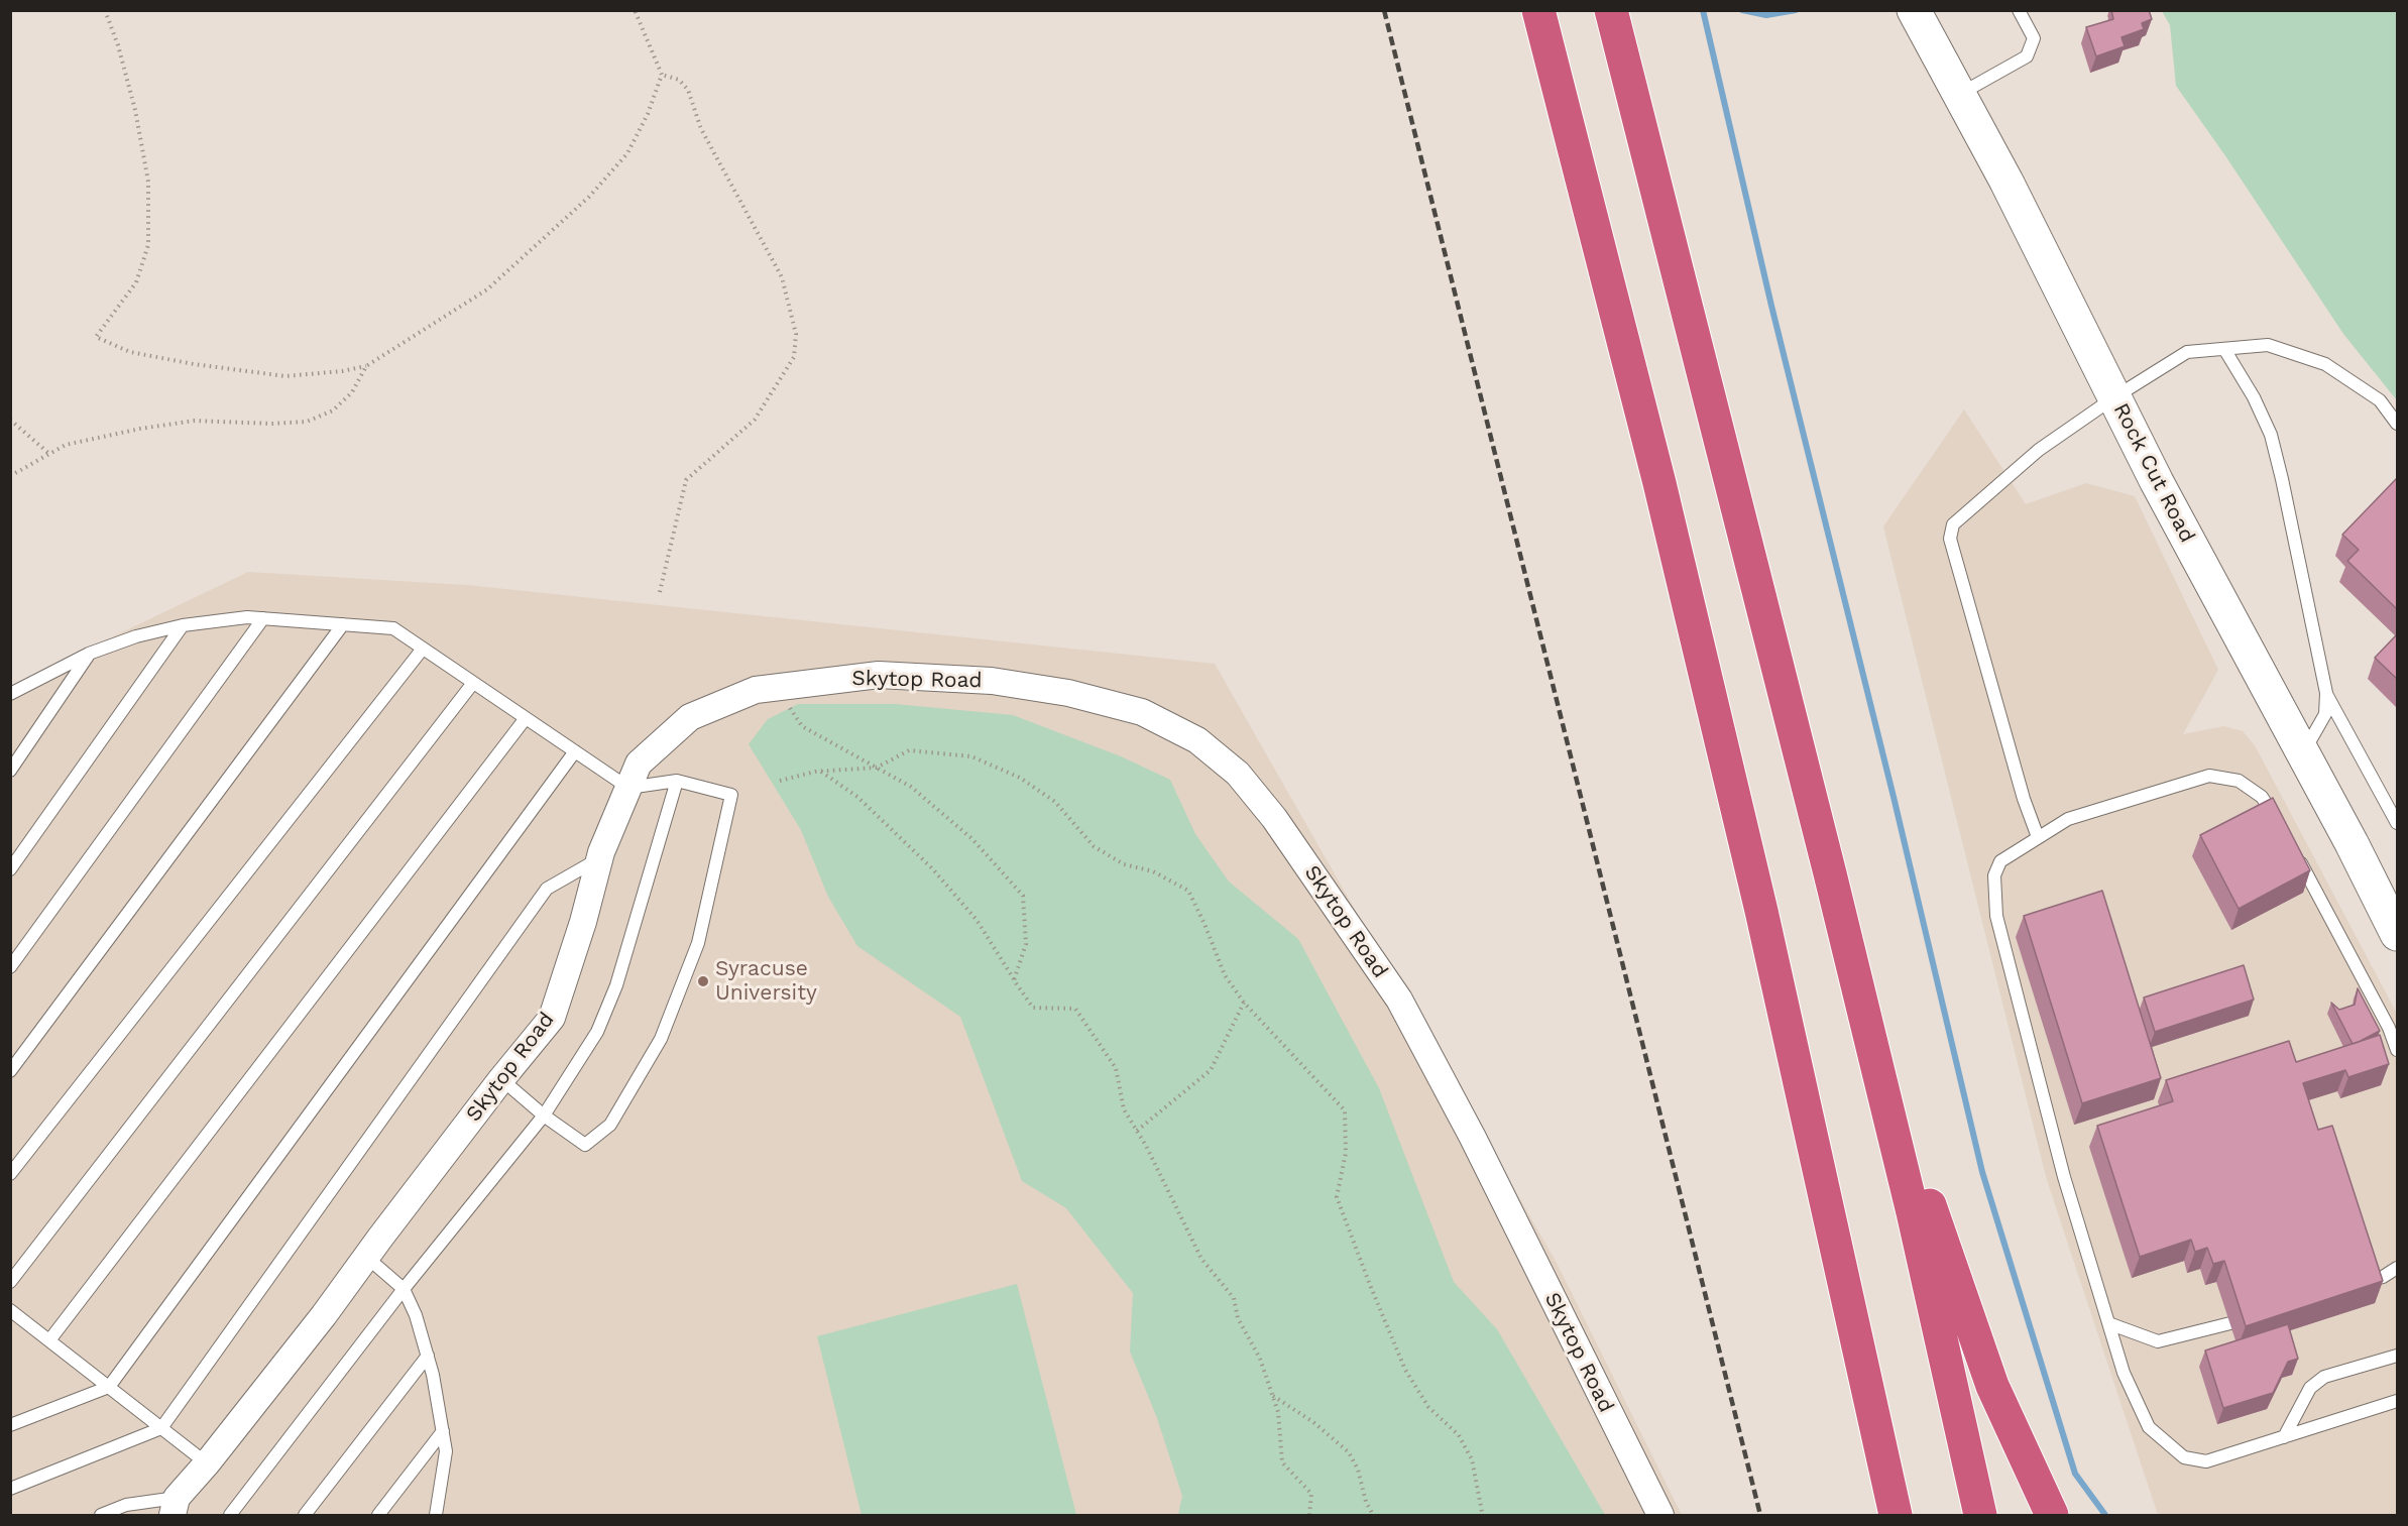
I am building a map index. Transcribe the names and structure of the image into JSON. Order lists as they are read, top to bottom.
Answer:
{
  "streets": {
    "street": ["Rock Cut Road", "Skytop Road"]
  },
  "places": ["Syracuse University"]
}
